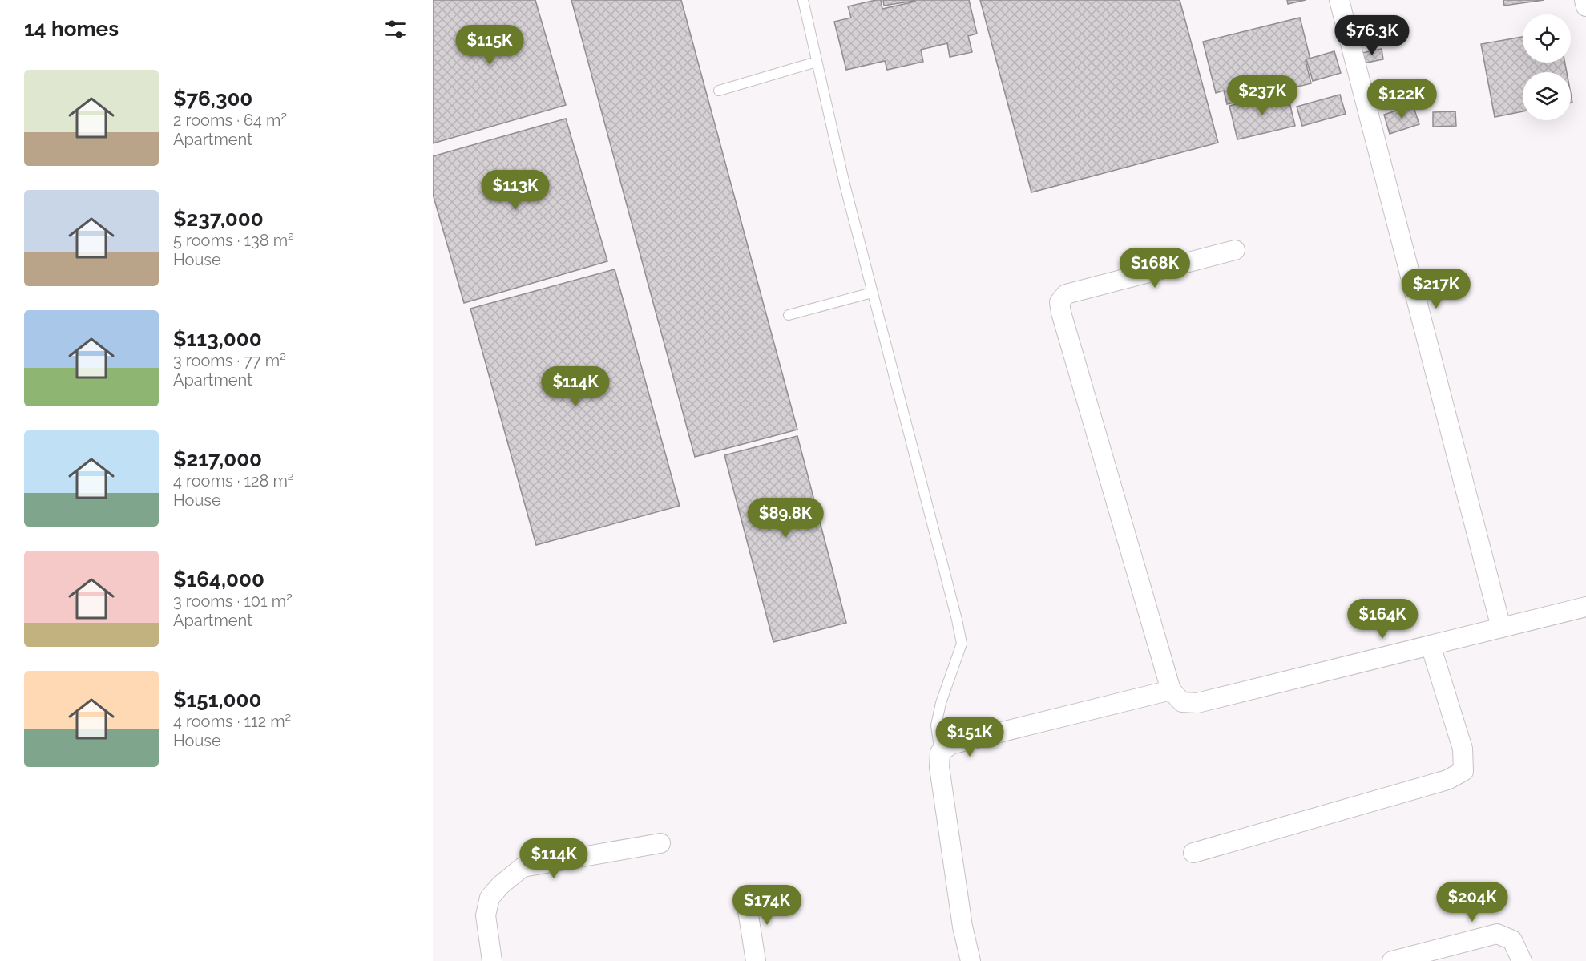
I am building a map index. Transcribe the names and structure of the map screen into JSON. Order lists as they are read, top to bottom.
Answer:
{
  "page": {
    "heading": "14 homes",
    "price": [
      "$76.3K",
      "$115K",
      "$237K",
      "$122K",
      "$113K",
      "$168K",
      "$217K",
      "$114K",
      "$89.8K",
      "$164K",
      "$151K",
      "$114K",
      "$204K",
      "$174K"
    ],
    "list": [
      {
        "name": "$76,300",
        "note": "2 rooms · 64 m² · Apartment"
      },
      {
        "name": "$237,000",
        "note": "5 rooms · 138 m² · House"
      },
      {
        "name": "$113,000",
        "note": "3 rooms · 77 m² · Apartment"
      },
      {
        "name": "$217,000",
        "note": "4 rooms · 128 m² · House"
      },
      {
        "name": "$164,000",
        "note": "3 rooms · 101 m² · Apartment"
      },
      {
        "name": "$151,000",
        "note": "4 rooms · 112 m² · House"
      }
    ]
  }
}
